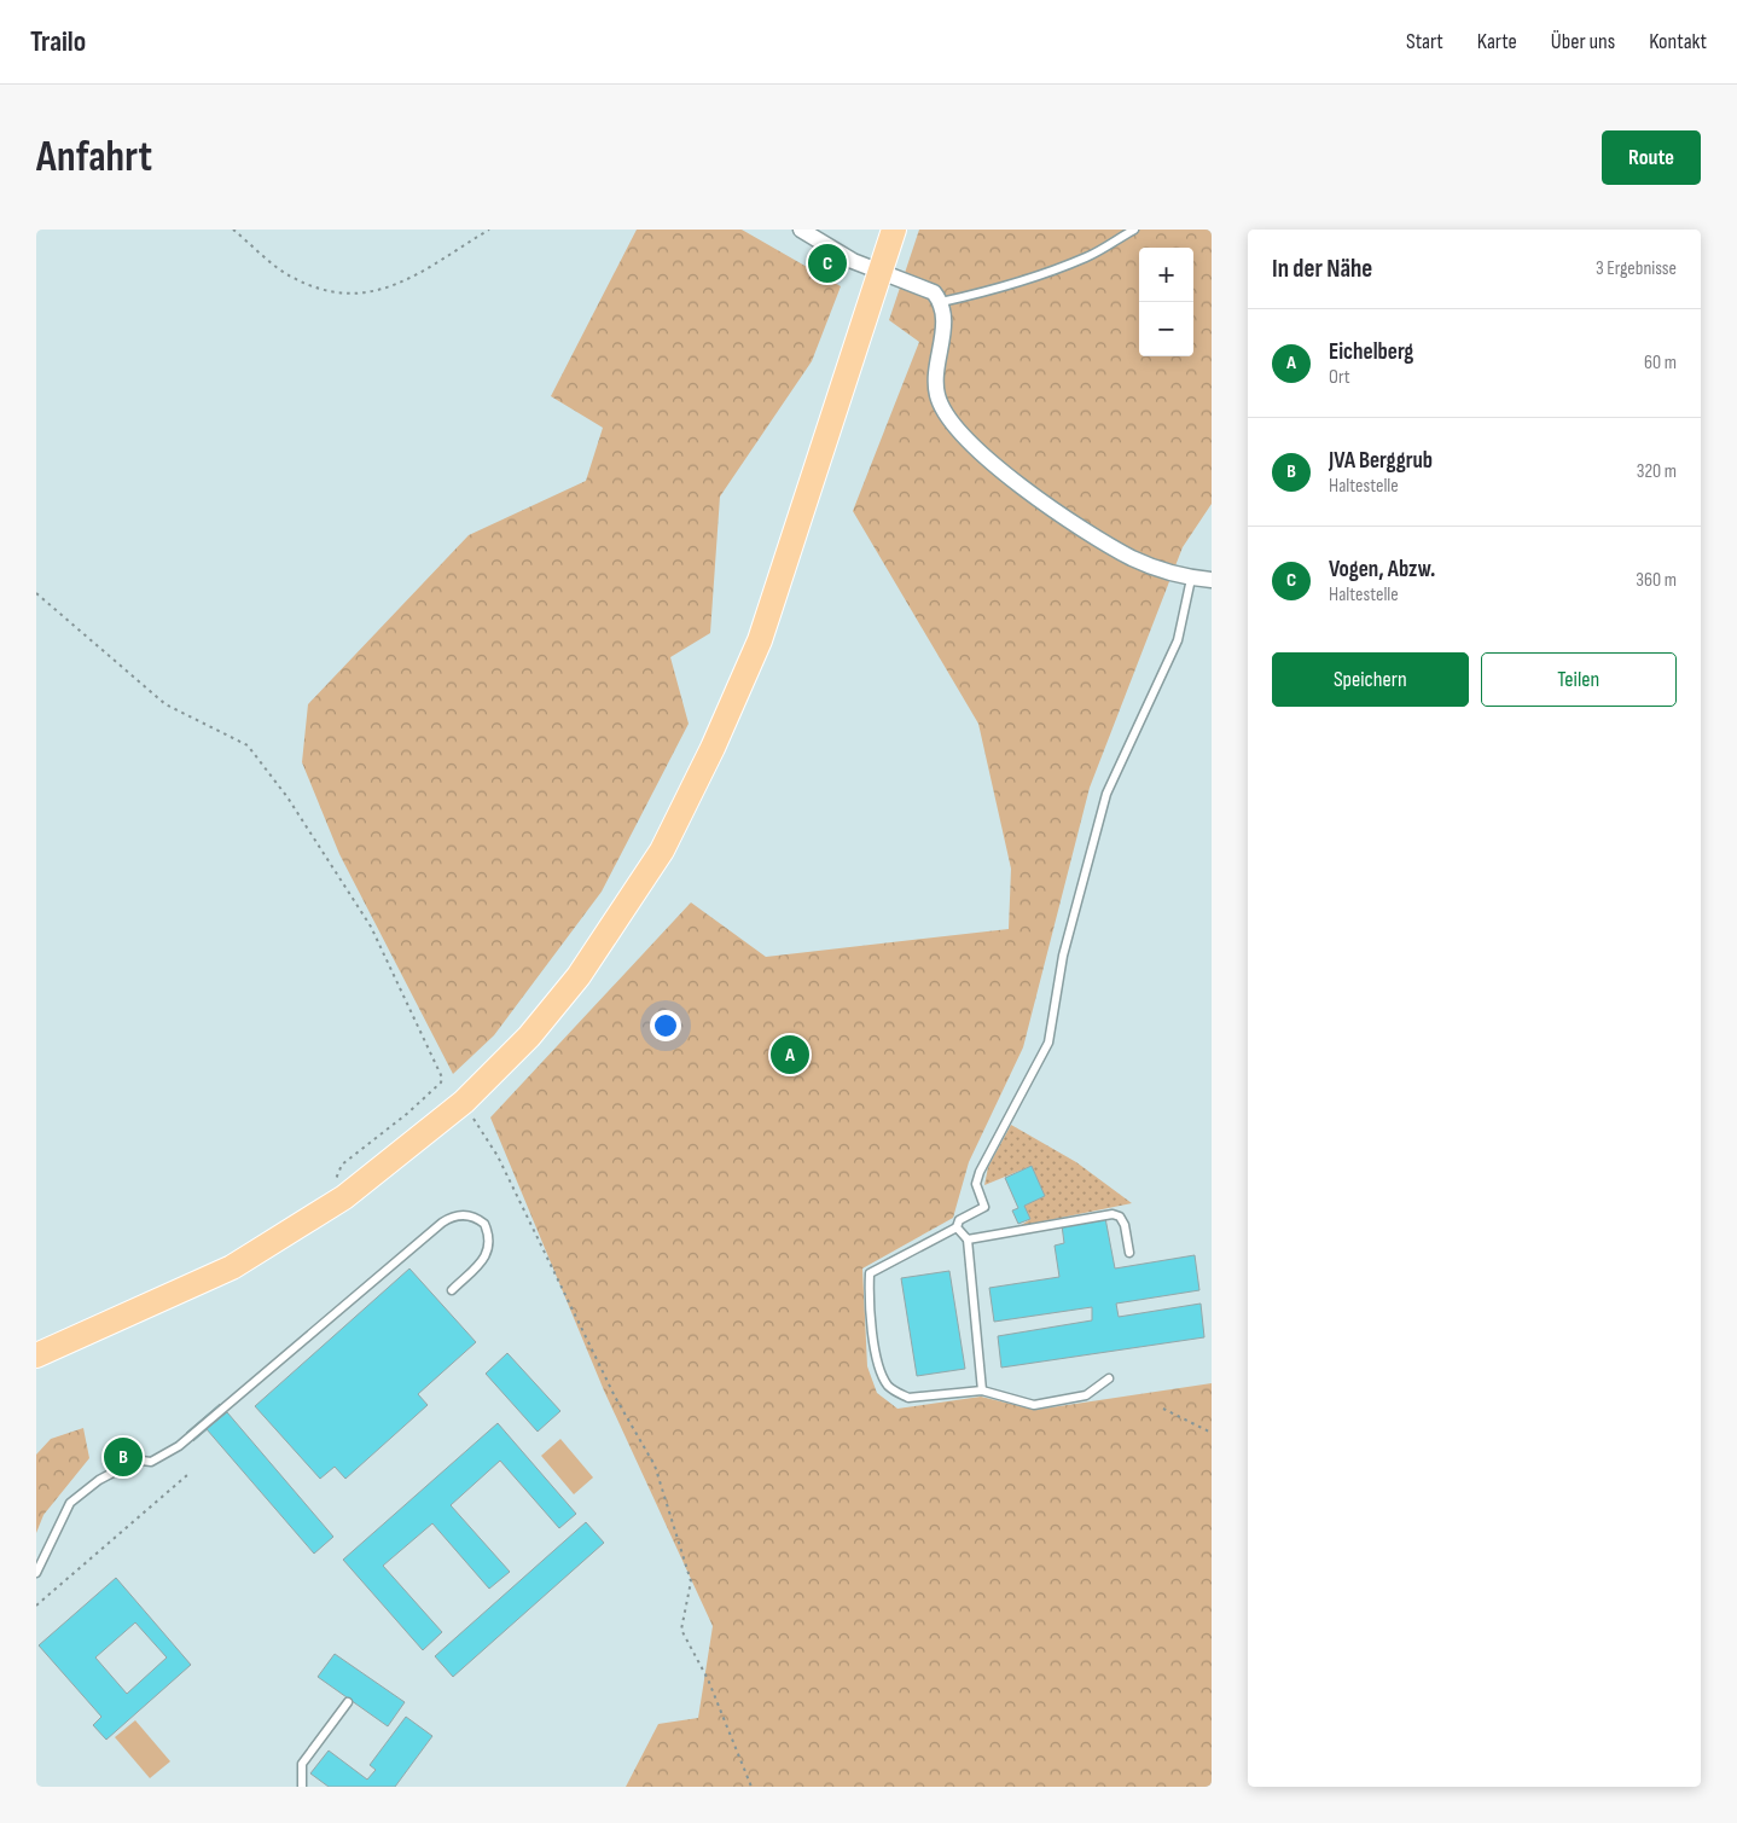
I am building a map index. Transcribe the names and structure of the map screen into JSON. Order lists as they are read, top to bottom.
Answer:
{
  "page": {
    "header": "Trailo",
    "nav": [
      "Start",
      "Karte",
      "Über uns",
      "Kontakt"
    ],
    "buttons": [
      "Route",
      ["Speichern", "Teilen"]
    ],
    "title": "Anfahrt",
    "heading": ["In der Nähe", "3 Ergebnisse"],
    "pins": ["C", "A", "B"],
    "map_buttons": ["+", "−"],
    "list": [
      {
        "mark": "A",
        "name": "Eichelberg",
        "note": "Ort",
        "value": "60 m"
      },
      {
        "mark": "B",
        "name": "JVA Berggrub",
        "note": "Haltestelle",
        "value": "320 m"
      },
      {
        "mark": "C",
        "name": "Vogen, Abzw.",
        "note": "Haltestelle",
        "value": "360 m"
      }
    ]
  }
}
